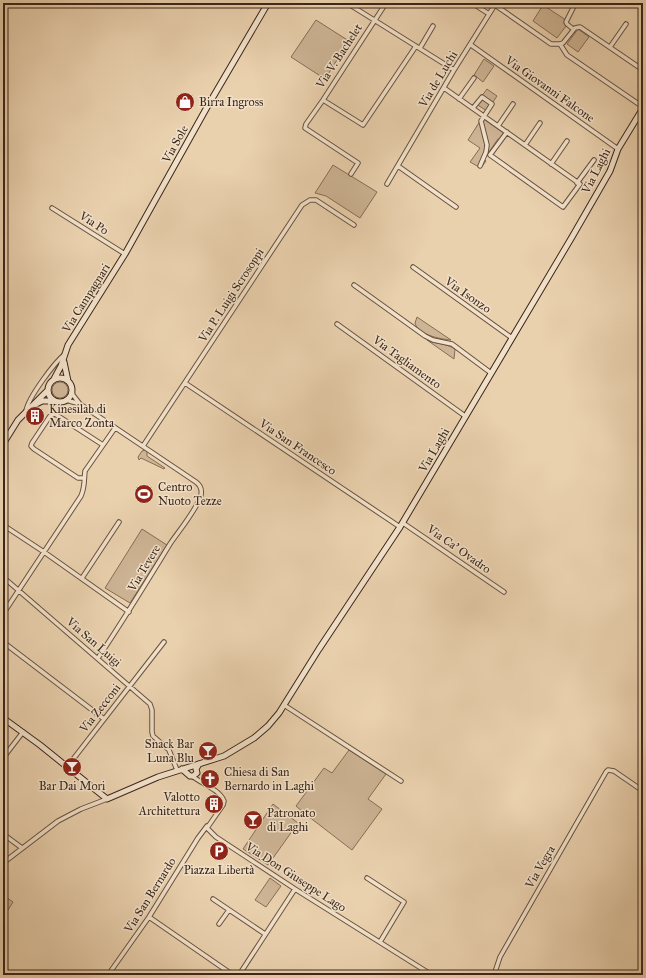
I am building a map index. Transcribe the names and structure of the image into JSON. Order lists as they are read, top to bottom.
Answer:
{
  "streets": {
    "street": [
      "Via V. Bachelet",
      "Via de Luchi",
      "Via Giovanni Falcone",
      "Via Sole",
      "Via Laghi",
      "Via Po",
      "Via P. Luigi Scrosoppi",
      "Via Isonzo",
      "Via Campagnari",
      "Via Tagliamento",
      "Via San Francesco",
      "Via Ca' Ovadro",
      "Via Tevere",
      "Via San Luigi",
      "Via Zecconi",
      "Via Vegra",
      "Via Don Giuseppe Lago",
      "Via San Bernardo"
    ]
  },
  "crossings": [
    ["Via de Luchi", "Via Giovanni Falcone"],
    ["Via Giovanni Falcone", "Via Laghi"],
    ["Via Sole", "Via Po"],
    ["Via Sole", "Via Campagnari"],
    ["Via Laghi", "Via Isonzo"],
    ["Via Laghi", "Via Tagliamento"],
    ["Via Laghi", "Via San Francesco"],
    ["Via Laghi", "Via Ca' Ovadro"],
    ["Via Po", "Via Campagnari"],
    ["Via P. Luigi Scrosoppi", "Via San Francesco"],
    ["Via P. Luigi Scrosoppi", "Via Tevere"],
    ["Via San Francesco", "Via Ca' Ovadro"],
    ["Via Tevere", "Via San Luigi"],
    ["Via San Luigi", "Via Zecconi"],
    ["Via Don Giuseppe Lago", "Via San Bernardo"]
  ],
  "places": {
    "shop": ["Birra Ingross"],
    "building": ["Kinesilab di Marco Zonta", "Valotto Architettura"],
    "sports": ["Centro Nuoto Tezze"],
    "bar": ["Snack Bar Luna Blu", "Bar Dai Mori", "Patronato di Laghi"],
    "church": ["Chiesa di San Bernardo in Laghi"],
    "parking": ["Piazza Libertà"]
  }
}
